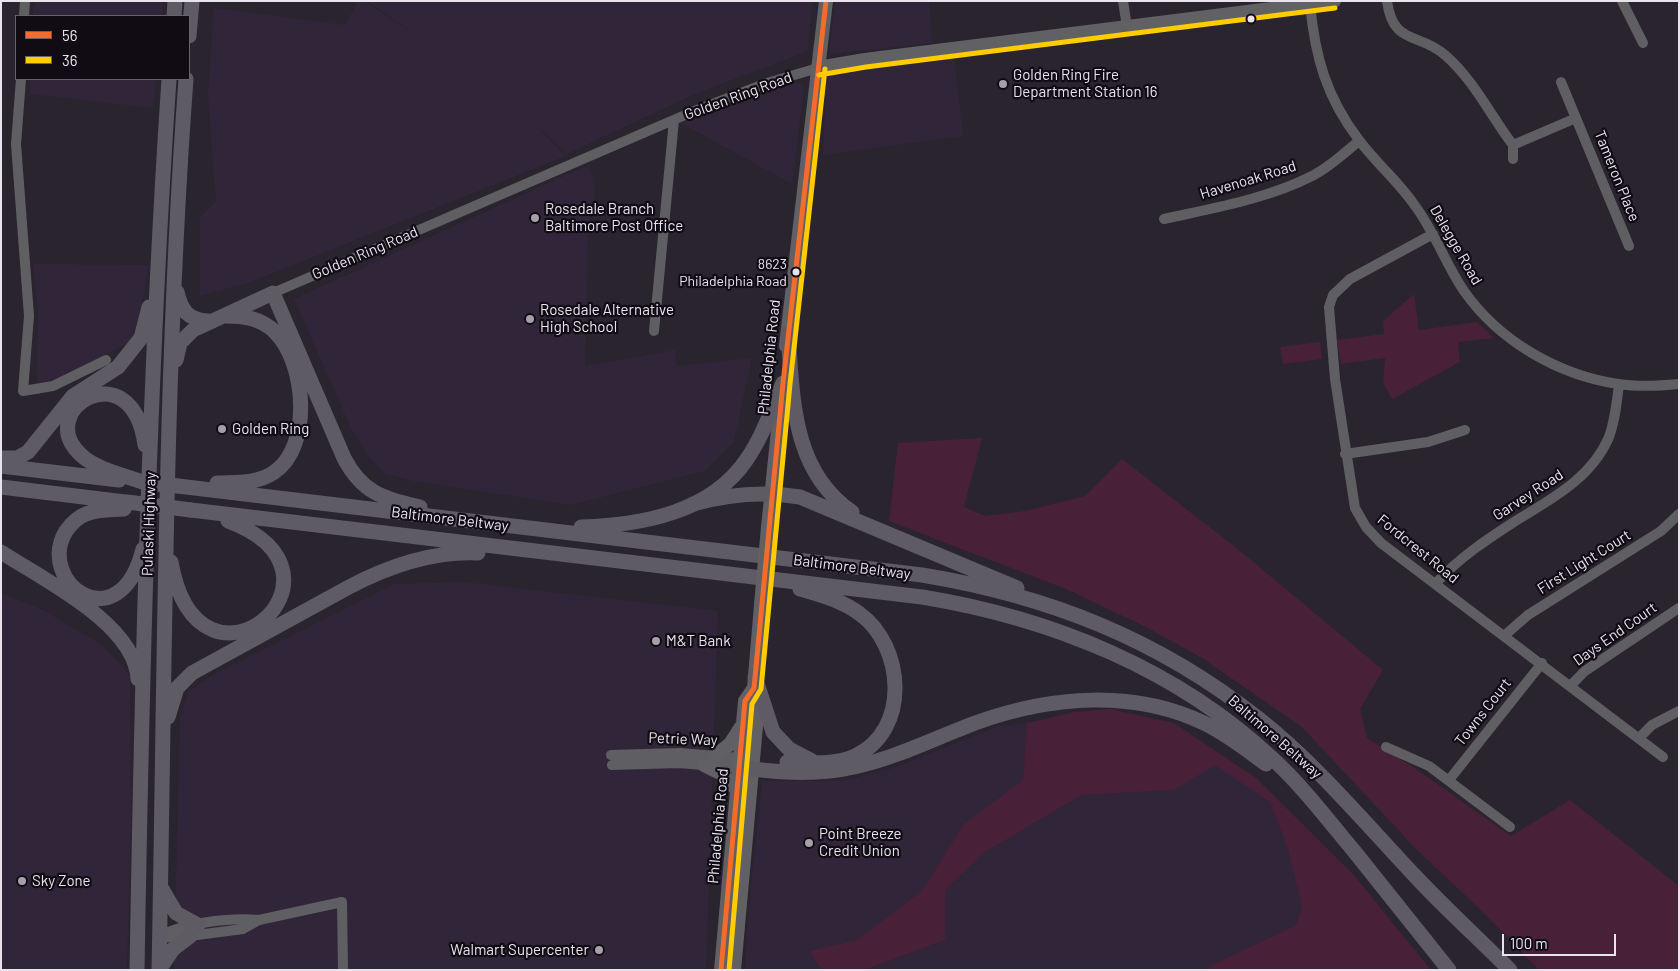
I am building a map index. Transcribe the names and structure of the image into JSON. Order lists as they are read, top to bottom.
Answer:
{
  "streets": {
    "highway": ["Golden Ring Road", "Baltimore Beltway", "Pulaski Highway"],
    "main road": ["Philadelphia Road"],
    "street": [
      "Tameron Place",
      "Havenoak Road",
      "Delegge Road",
      "Garvey Road",
      "Fordcrest Road",
      "First Light Court",
      "Days End Court",
      "Towns Court",
      "Petrie Way"
    ]
  },
  "crossings": [
    ["Golden Ring Road", "Delegge Road"],
    ["Golden Ring Road", "Philadelphia Road"],
    ["Golden Ring Road", "Pulaski Highway"],
    ["Havenoak Road", "Delegge Road"],
    ["Delegge Road", "Garvey Road"],
    ["Delegge Road", "Fordcrest Road"],
    ["Philadelphia Road", "Petrie Way"],
    ["Garvey Road", "Fordcrest Road"],
    ["Baltimore Beltway", "Pulaski Highway"],
    ["Fordcrest Road", "First Light Court"],
    ["Fordcrest Road", "Days End Court"],
    ["Fordcrest Road", "Towns Court"]
  ],
  "places": [
    "Golden Ring Fire Department Station 16",
    "Rosedale Branch Baltimore Post Office",
    "8623 Philadelphia Road",
    "Rosedale Alternative High School",
    "Golden Ring",
    "M&T Bank",
    "Point Breeze Credit Union",
    "Sky Zone",
    "Walmart Supercenter"
  ],
  "lines": ["transit line 56", "transit line 36"],
  "legend": ["56", "36"],
  "scale_bar": "100 m"
}
